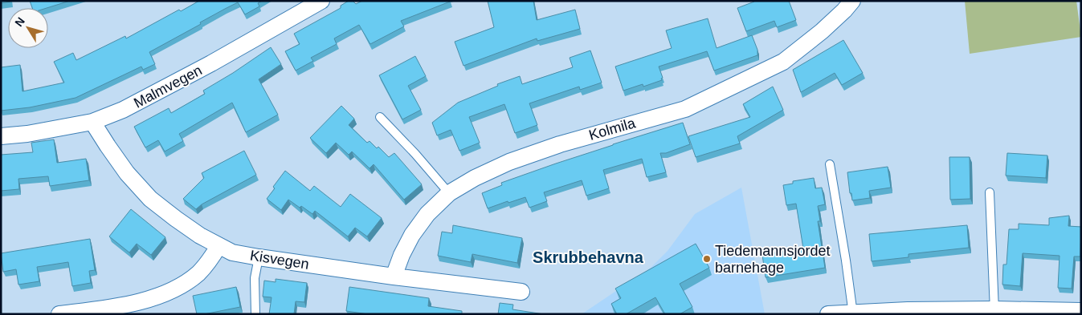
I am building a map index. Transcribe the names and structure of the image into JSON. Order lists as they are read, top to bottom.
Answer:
{
  "streets": {
    "street": ["Malmvegen", "Kolmila", "Kisvegen"]
  },
  "crossings": [
    ["Malmvegen", "Kisvegen"],
    ["Kolmila", "Kisvegen"]
  ],
  "districts": ["Skrubbehavna"],
  "places": ["Tiedemannsjordet barnehage"],
  "north": "top left"
}
